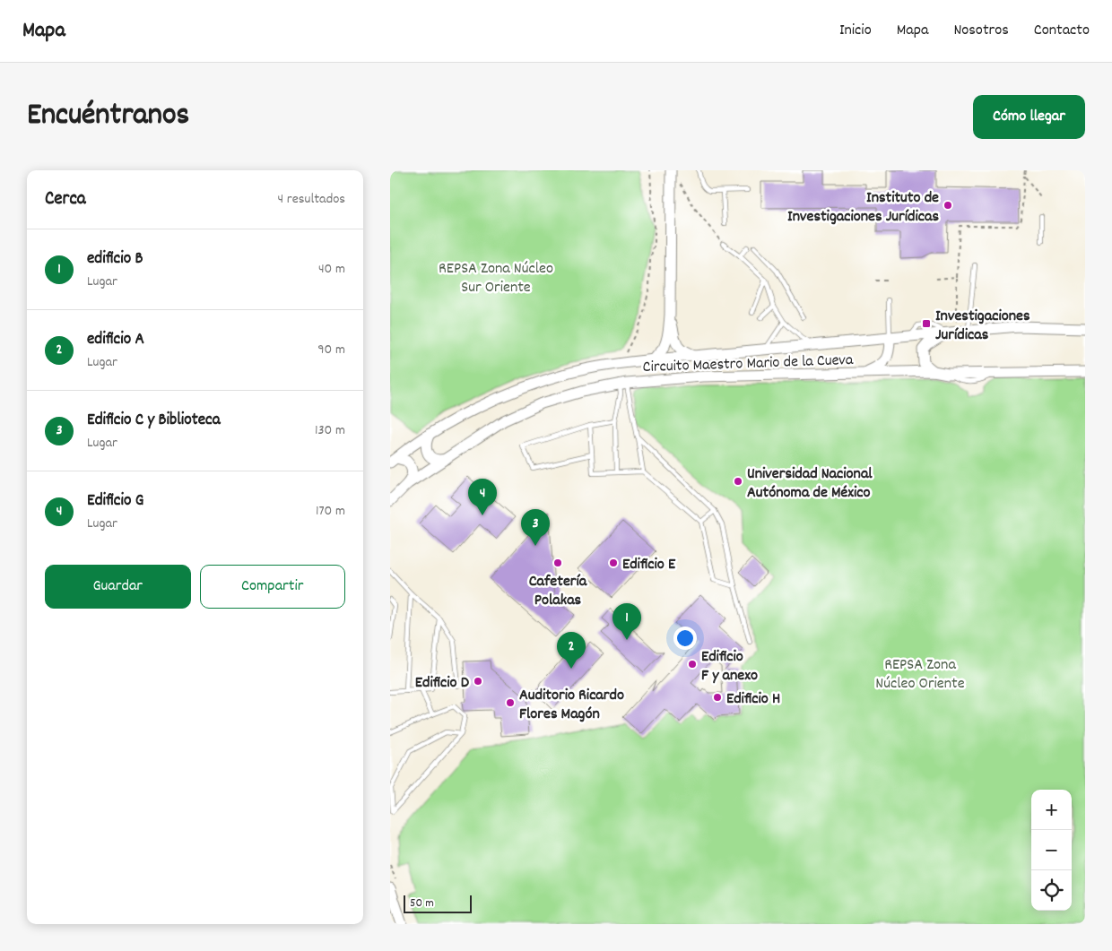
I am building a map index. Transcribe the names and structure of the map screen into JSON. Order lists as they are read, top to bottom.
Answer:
{
  "streets": {
    "street": ["Circuito Maestro Mario de la Cueva"]
  },
  "parks": ["REPSA Zona Núcleo Sur Oriente", "REPSA Zona Núcleo Oriente"],
  "places": {
    "other": [
      "Instituto de Investigaciones Jurídicas",
      "Universidad Nacional Autónoma de México",
      "Cafetería Polakas",
      "Edificio E",
      "Edificio F y anexo",
      "Edificio D",
      "Edificio H",
      "Auditorio Ricardo Flores Magón"
    ],
    "transit": ["Investigaciones Jurídicas"]
  },
  "scale_bar": "50 m",
  "page": {
    "header": "Mapa",
    "nav": [
      "Inicio",
      "Mapa",
      "Nosotros",
      "Contacto"
    ],
    "title": "Encuéntranos",
    "buttons": [
      "Cómo llegar",
      ["Guardar", "Compartir"]
    ],
    "heading": ["Cerca", "4 resultados"],
    "list": [
      {
        "mark": "1",
        "name": "edificio B",
        "note": "Lugar",
        "value": "40 m"
      },
      {
        "mark": "2",
        "name": "edificio A",
        "note": "Lugar",
        "value": "90 m"
      },
      {
        "mark": "3",
        "name": "Edificio C y Biblioteca",
        "note": "Lugar",
        "value": "130 m"
      },
      {
        "mark": "4",
        "name": "Edificio G",
        "note": "Lugar",
        "value": "170 m"
      }
    ],
    "pins": [
      "4",
      "3",
      "1",
      "2"
    ],
    "map_buttons": ["+", "−"],
    "scale": "50 m"
  }
}
